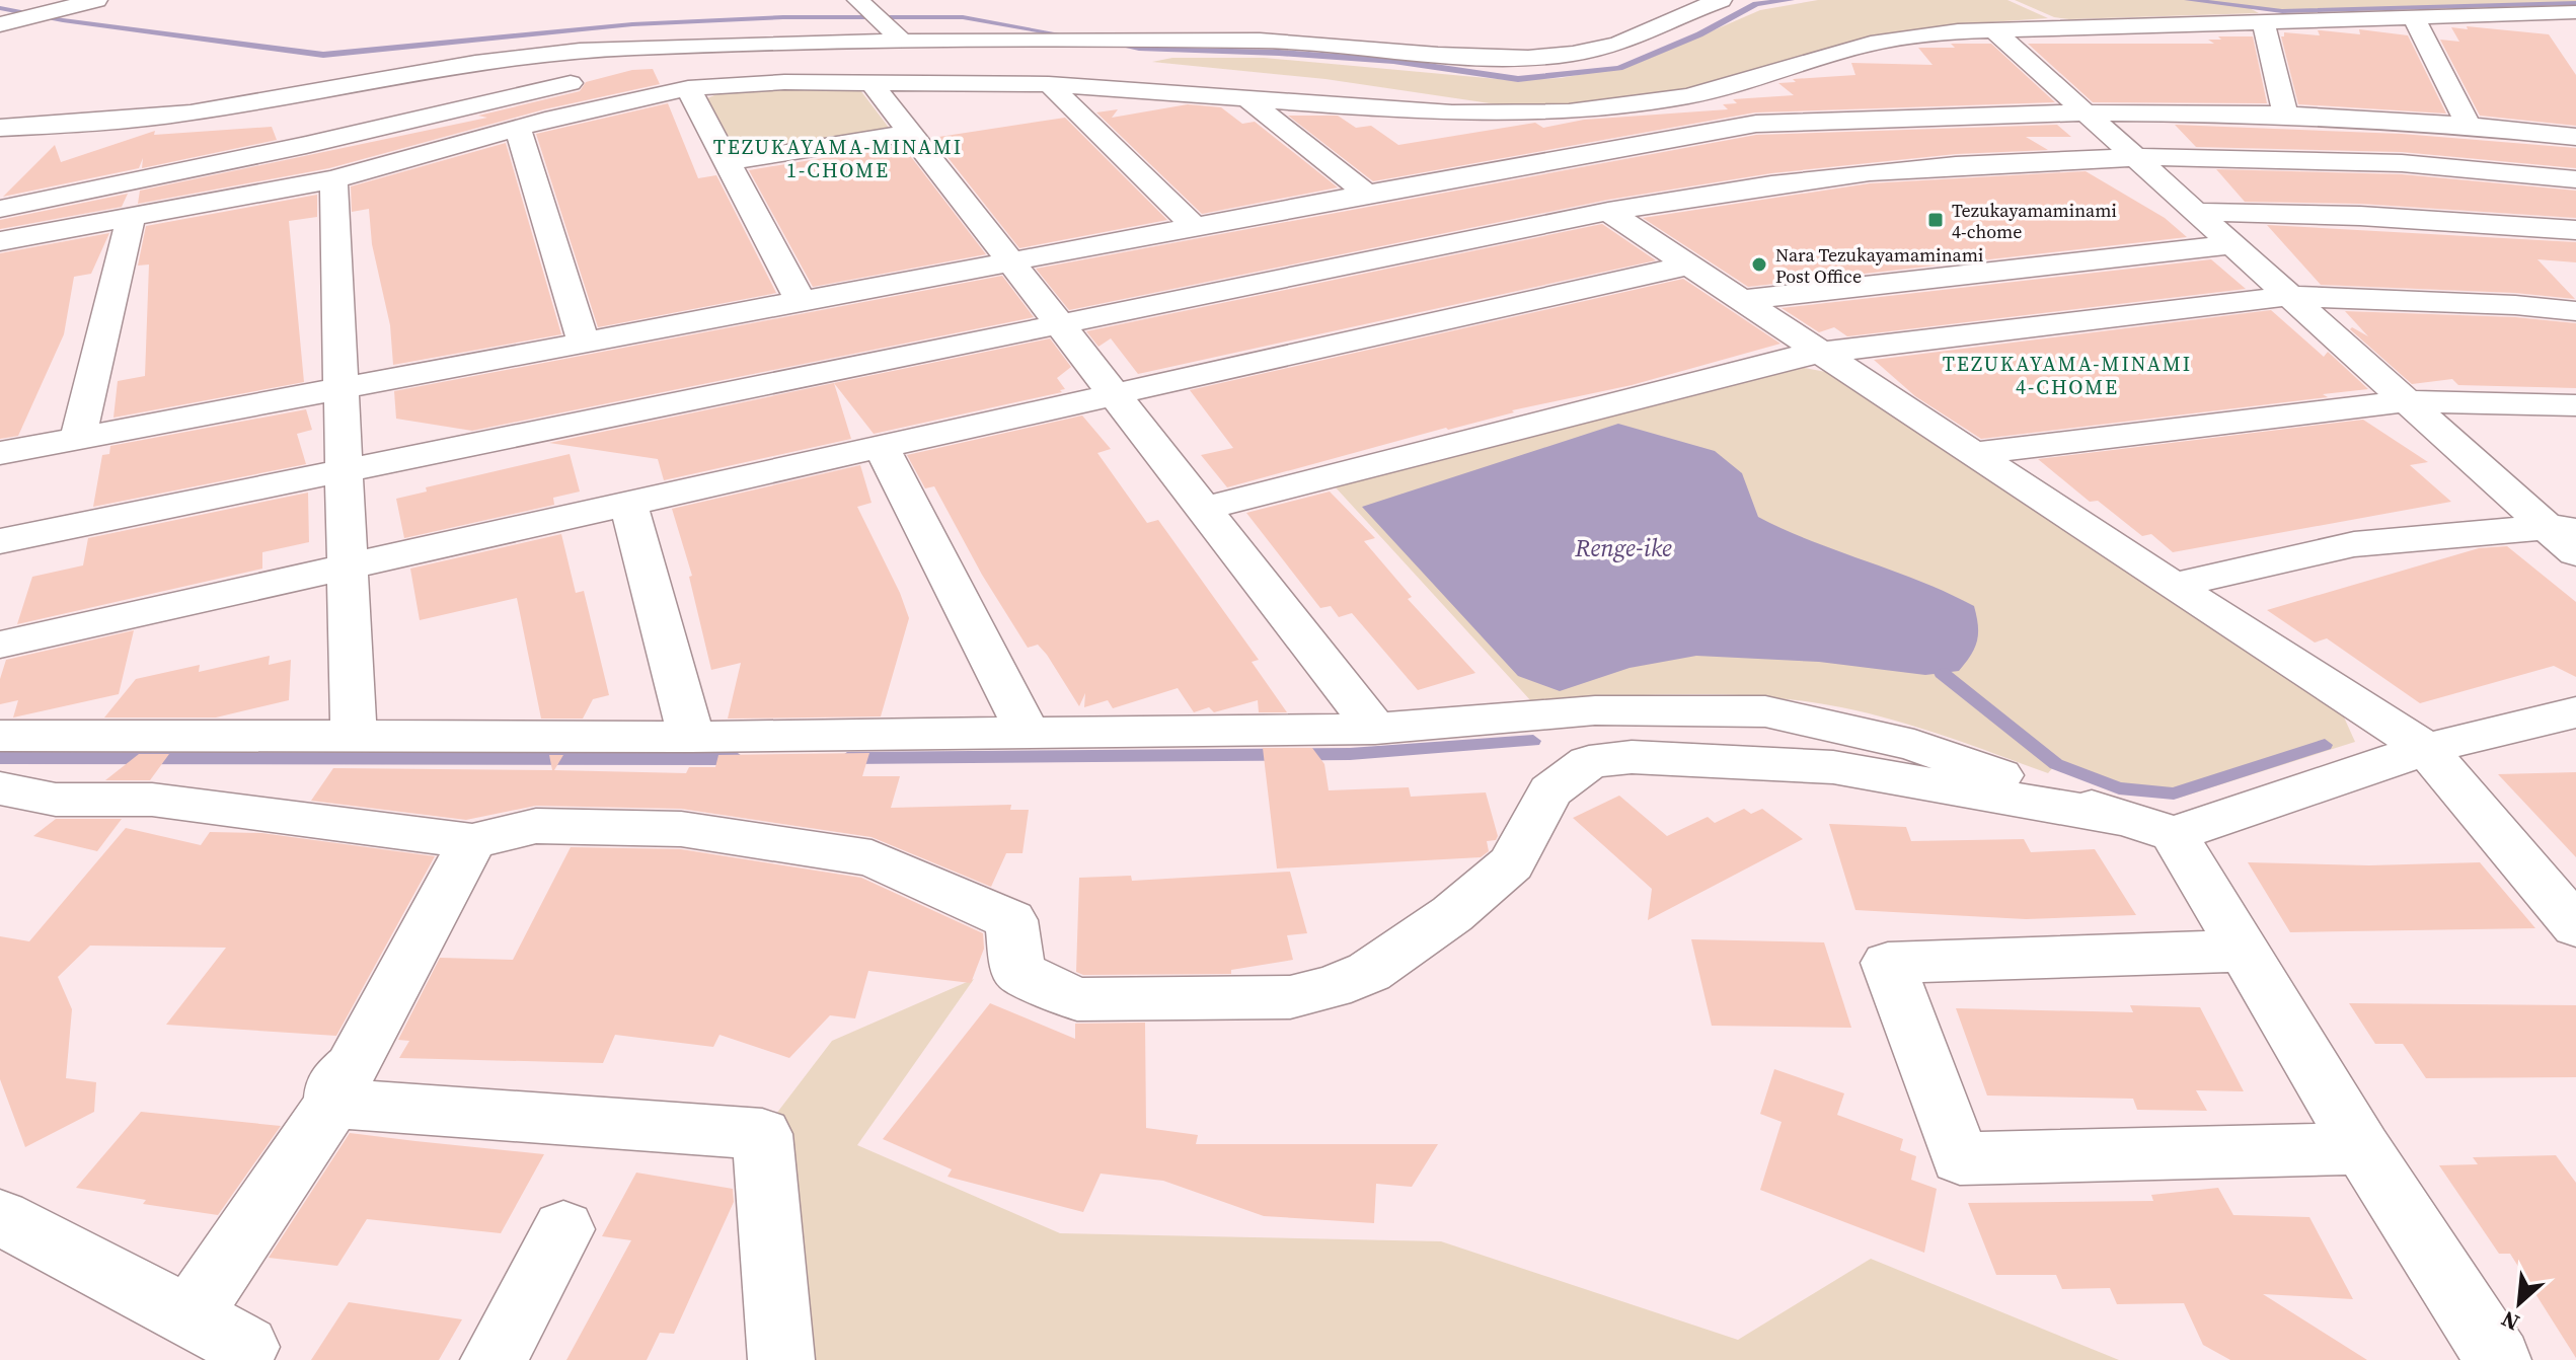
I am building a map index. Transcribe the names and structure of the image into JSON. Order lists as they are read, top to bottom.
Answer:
{
  "districts": ["TEZUKAYAMA-MINAMI 1-CHOME", "TEZUKAYAMA-MINAMI 4-CHOME"],
  "water": ["Renge-ike"],
  "places": {
    "transit": ["Tezukayamaminami 4-chome"],
    "other": ["Nara Tezukayamaminami Post Office"]
  },
  "north": "bottom left"
}
